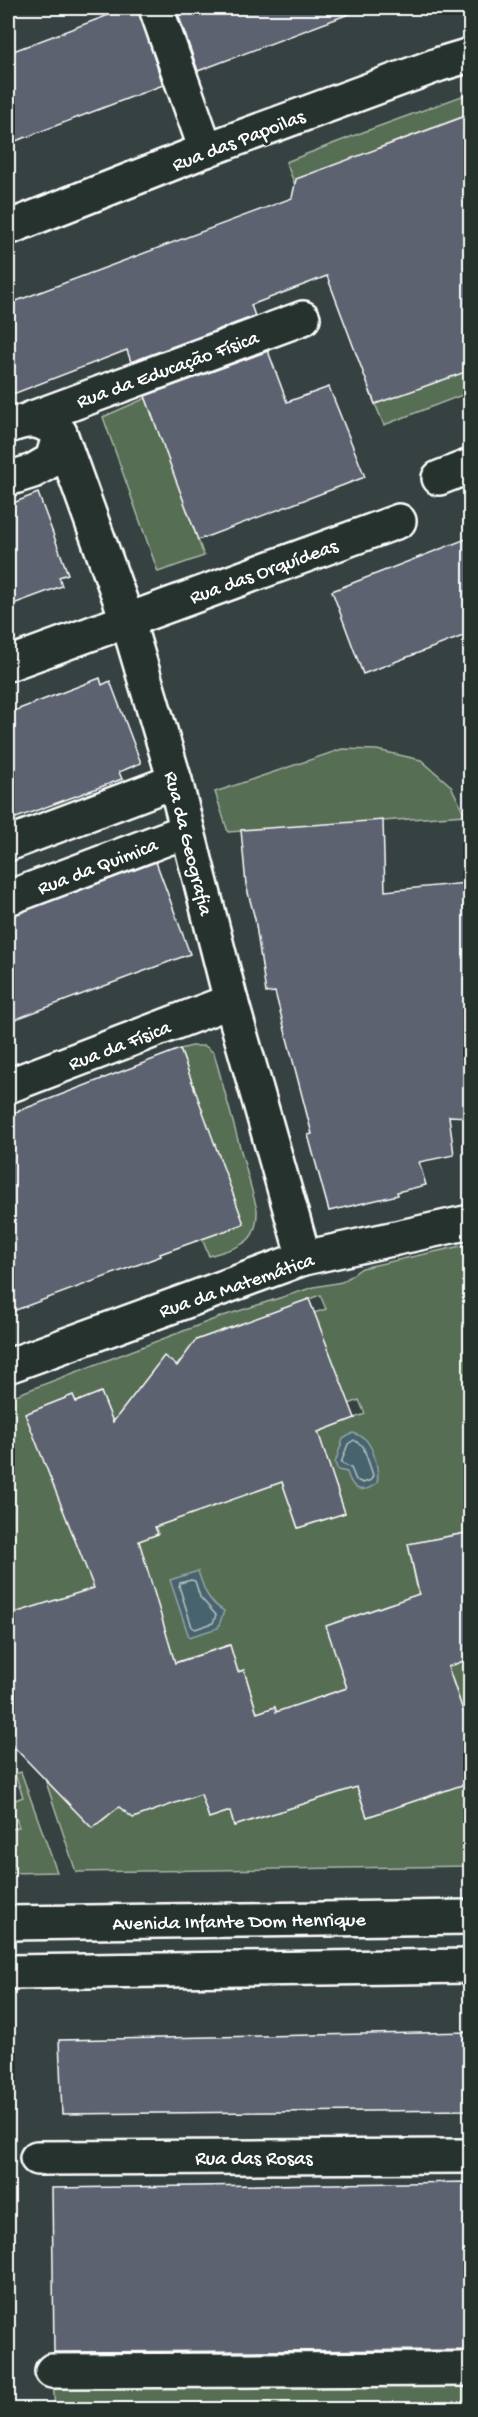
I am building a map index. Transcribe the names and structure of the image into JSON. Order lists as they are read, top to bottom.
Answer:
{
  "streets": {
    "street": [
      "Rua das Papoilas",
      "Rua da Educação Física",
      "Rua das Orquídeas",
      "Rua da Geografia",
      "Rua da Quimica",
      "Rua da Física",
      "Rua da Matemática",
      "Avenida Infante Dom Henrique",
      "Rua das Rosas"
    ]
  },
  "crossings": [
    ["Rua da Educação Física", "Rua da Geografia"],
    ["Rua das Orquídeas", "Rua da Geografia"],
    ["Rua da Geografia", "Rua da Quimica"],
    ["Rua da Geografia", "Rua da Física"],
    ["Rua da Geografia", "Rua da Matemática"]
  ]
}
